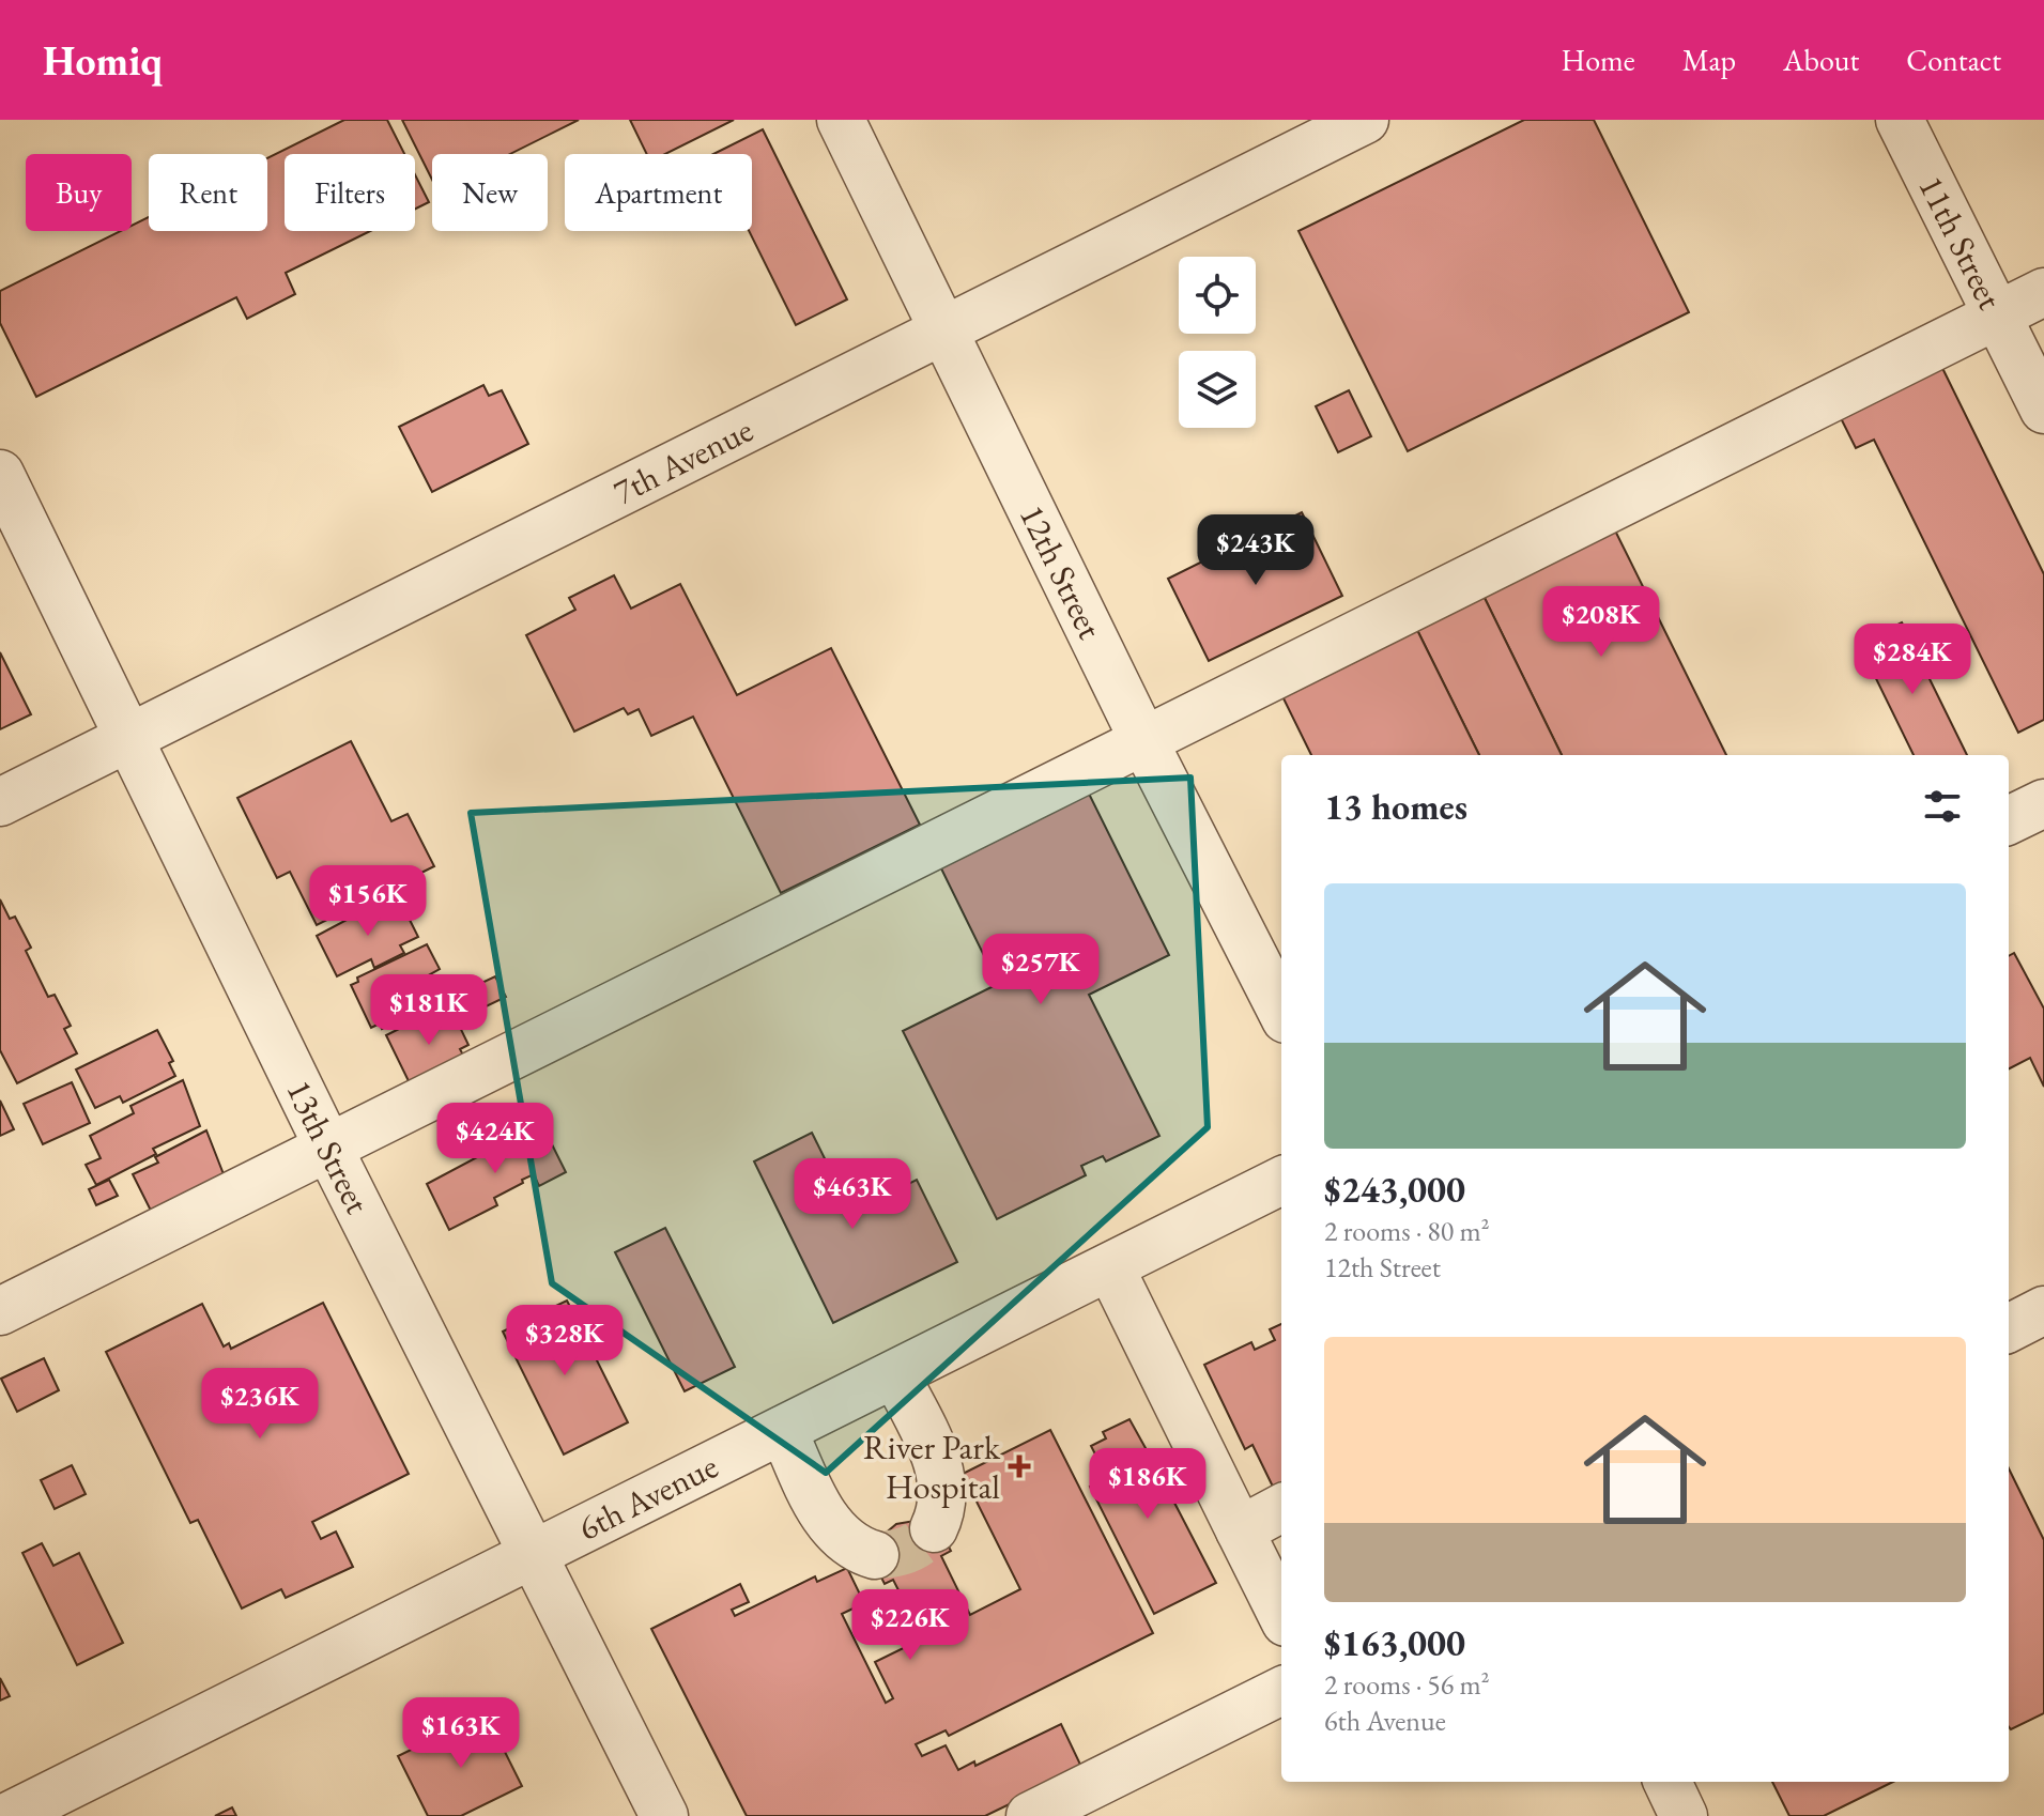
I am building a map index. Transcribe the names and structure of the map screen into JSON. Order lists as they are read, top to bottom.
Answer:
{
  "streets": {
    "street": [
      "11th Street",
      "7th Avenue",
      "12th Street",
      "13th Street",
      "6th Avenue"
    ]
  },
  "crossings": [
    ["7th Avenue", "12th Street"],
    ["7th Avenue", "13th Street"],
    ["13th Street", "6th Avenue"]
  ],
  "places": {
    "health": ["River Park Hospital"]
  },
  "page": {
    "header": "Homiq",
    "nav": [
      "Home",
      "Map",
      "About",
      "Contact"
    ],
    "chip": [
      "Buy",
      "Rent",
      "Filters",
      "New",
      "Apartment"
    ],
    "price": [
      "$243K",
      "$208K",
      "$284K",
      "$156K",
      "$257K",
      "$181K",
      "$424K",
      "$463K",
      "$328K",
      "$236K",
      "$186K",
      "$226K",
      "$163K"
    ],
    "heading": "13 homes",
    "list": [
      {
        "name": "$243,000",
        "note": "2 rooms · 80 m² · 12th Street"
      },
      {
        "name": "$163,000",
        "note": "2 rooms · 56 m² · 6th Avenue"
      }
    ]
  }
}
